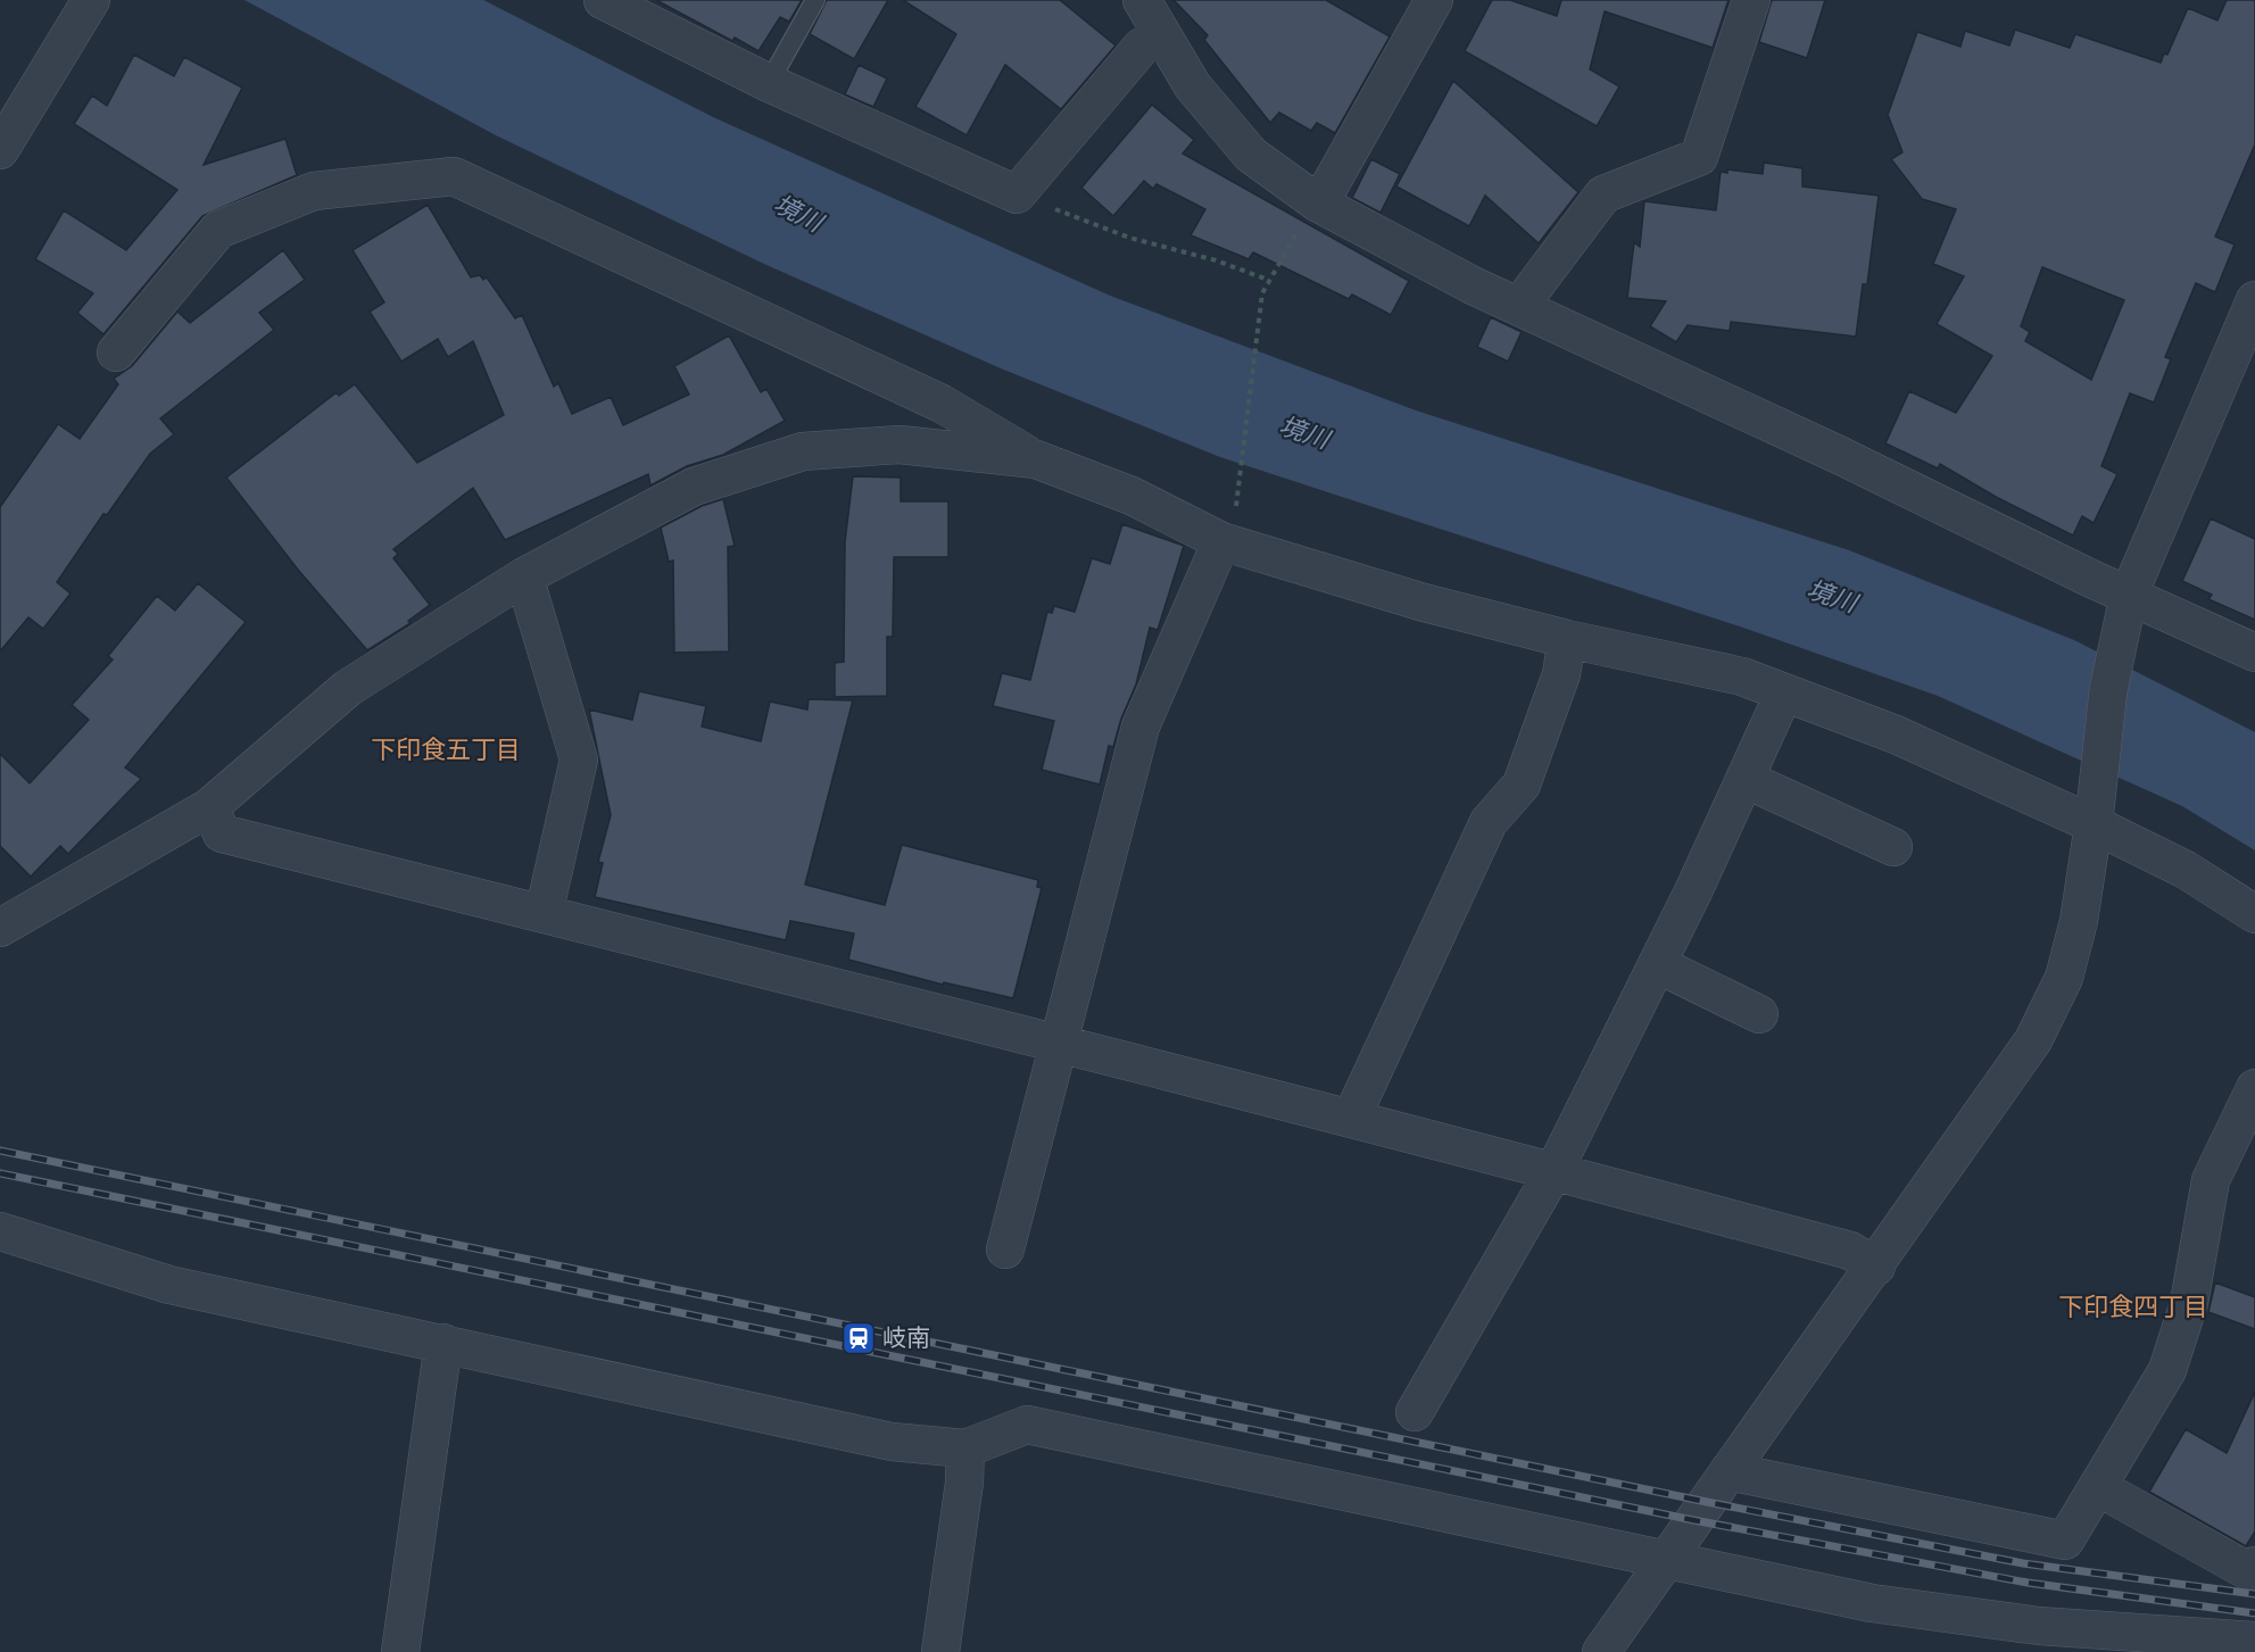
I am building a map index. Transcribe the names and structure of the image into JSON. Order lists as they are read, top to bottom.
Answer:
{
  "districts": ["下印食五丁目", "下印食四丁目"],
  "water": ["境川"],
  "places": {
    "station": ["岐南"]
  }
}
